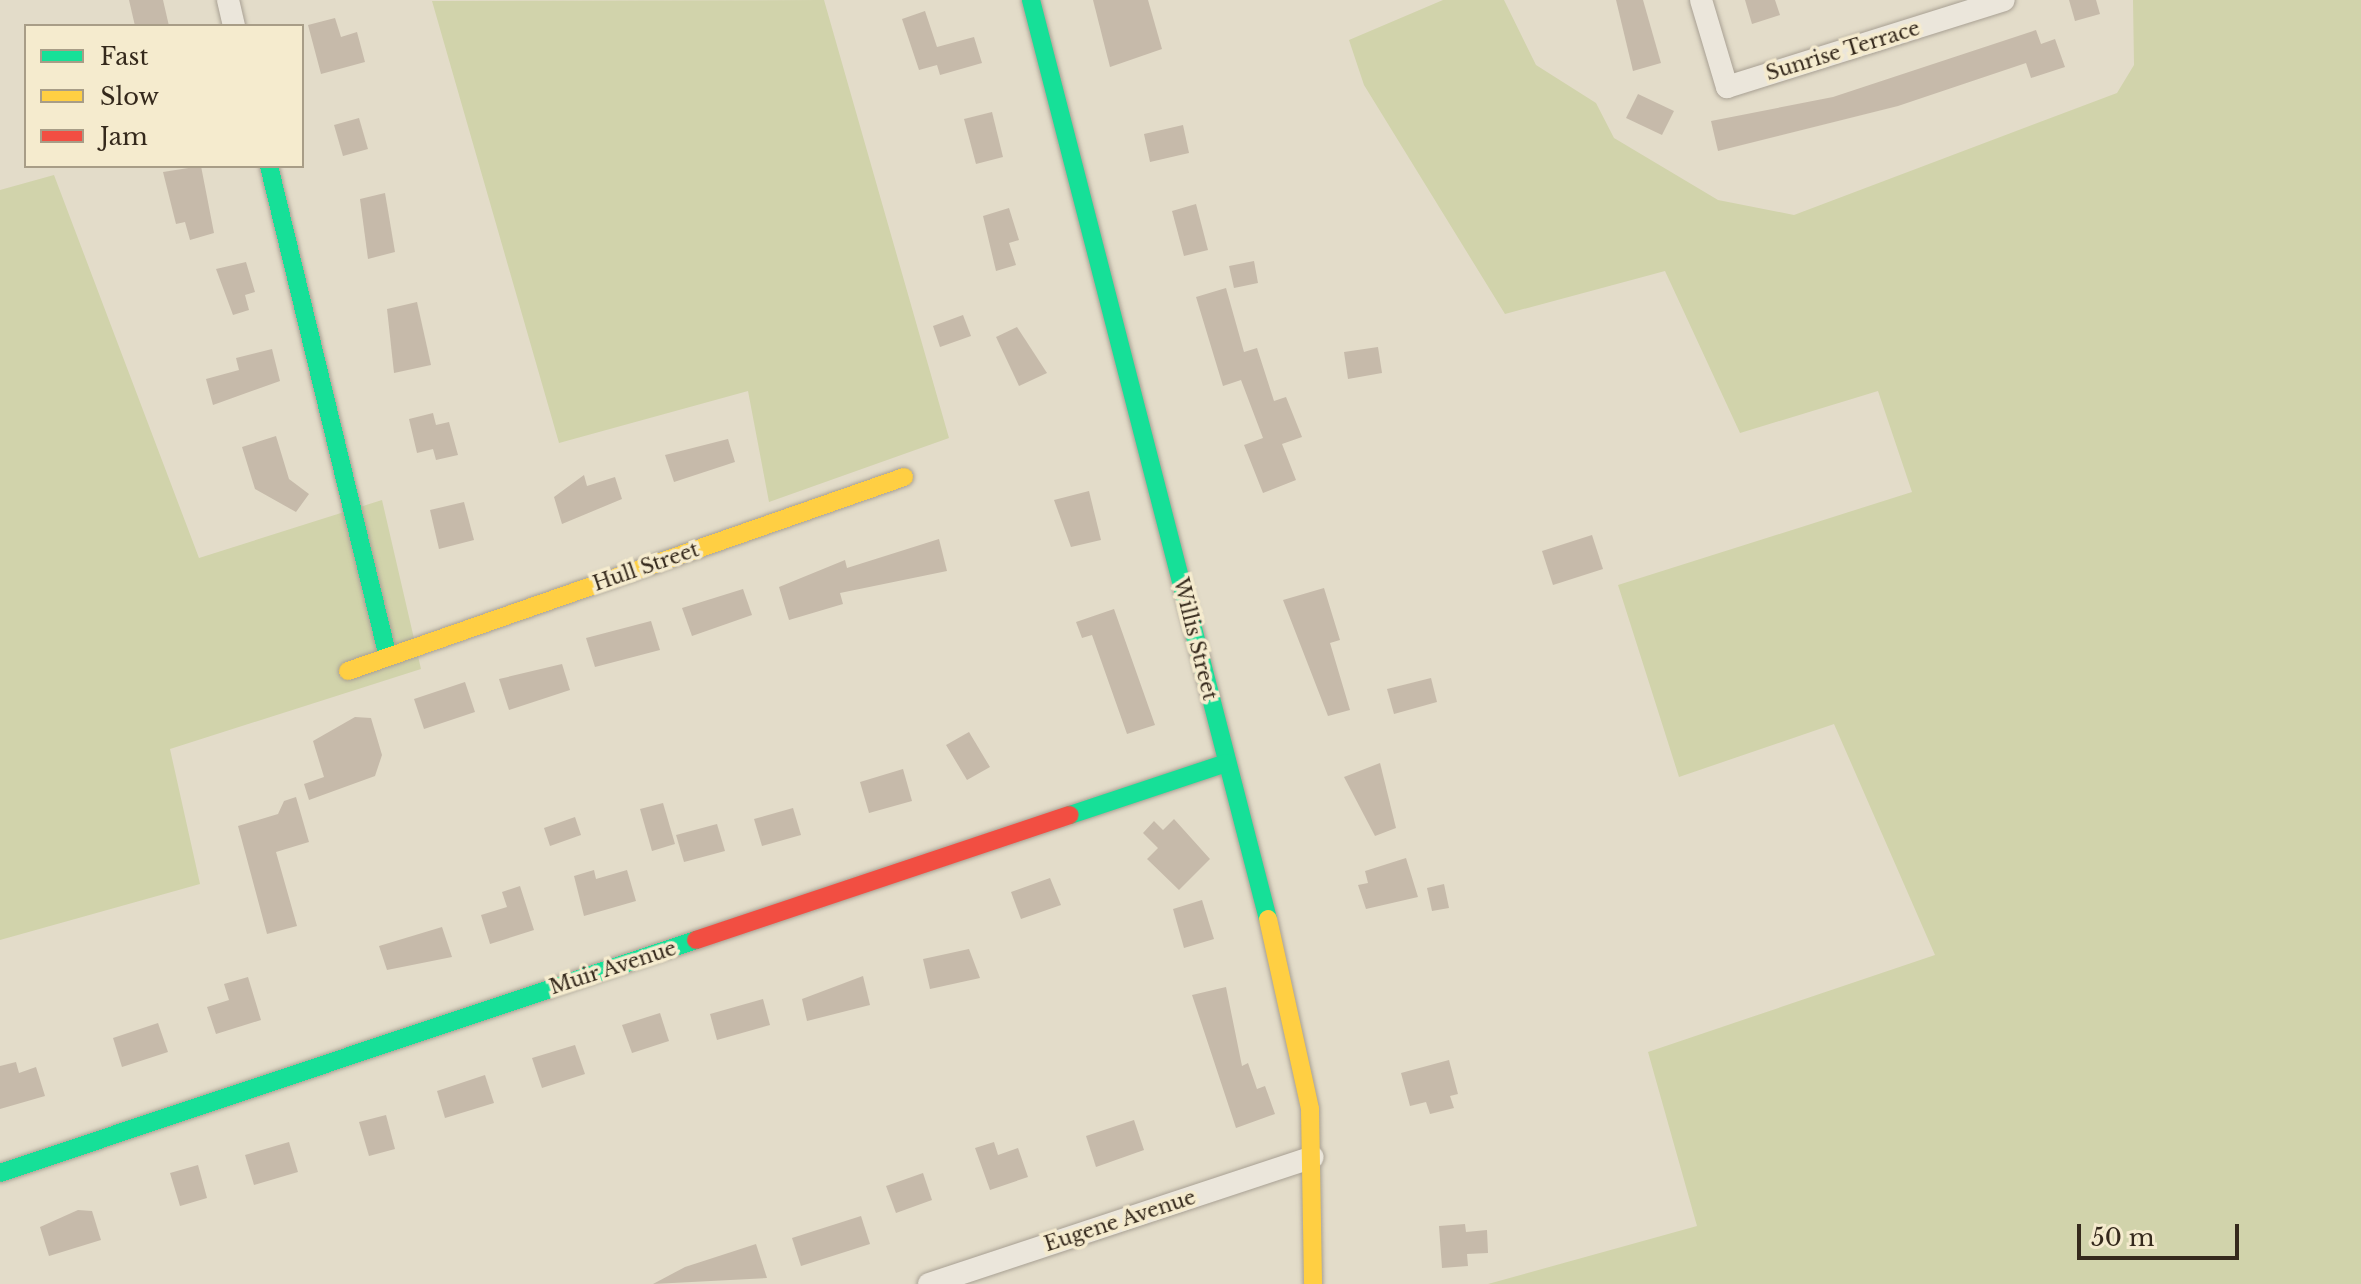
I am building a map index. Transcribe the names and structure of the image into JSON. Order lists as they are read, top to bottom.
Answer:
{
  "streets": {
    "street": [
      "Sunrise Terrace",
      "Hull Street",
      "Willis Street",
      "Muir Avenue",
      "Eugene Avenue"
    ]
  },
  "crossings": [
    ["Willis Street", "Muir Avenue"],
    ["Willis Street", "Eugene Avenue"]
  ],
  "legend": ["Fast", "Slow", "Jam"],
  "scale_bar": "50 m"
}
